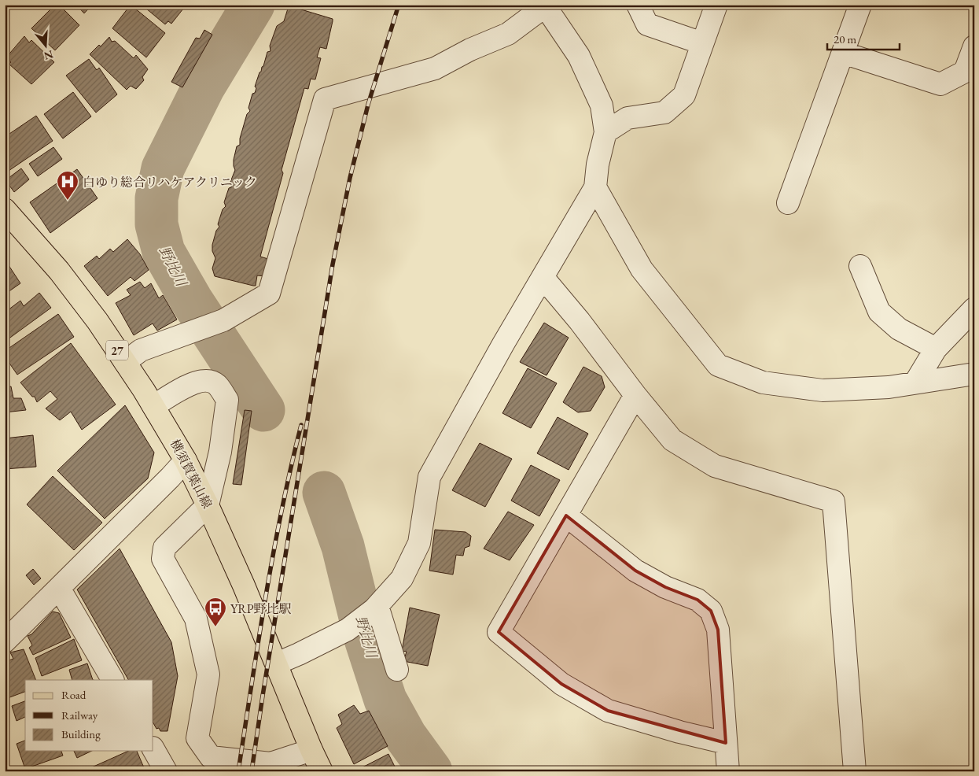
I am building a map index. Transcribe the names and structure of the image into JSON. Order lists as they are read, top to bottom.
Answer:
{
  "streets": {
    "main road": ["27", "横須賀葉山線"]
  },
  "water": ["野比川"],
  "places": {
    "hospital": ["白ゆり総合リハケアクリニック"],
    "bus stop": ["YRP野比駅"]
  },
  "legend": ["Road", "Railway", "Building"],
  "scale_bar": "20 m",
  "north": "bottom"
}
